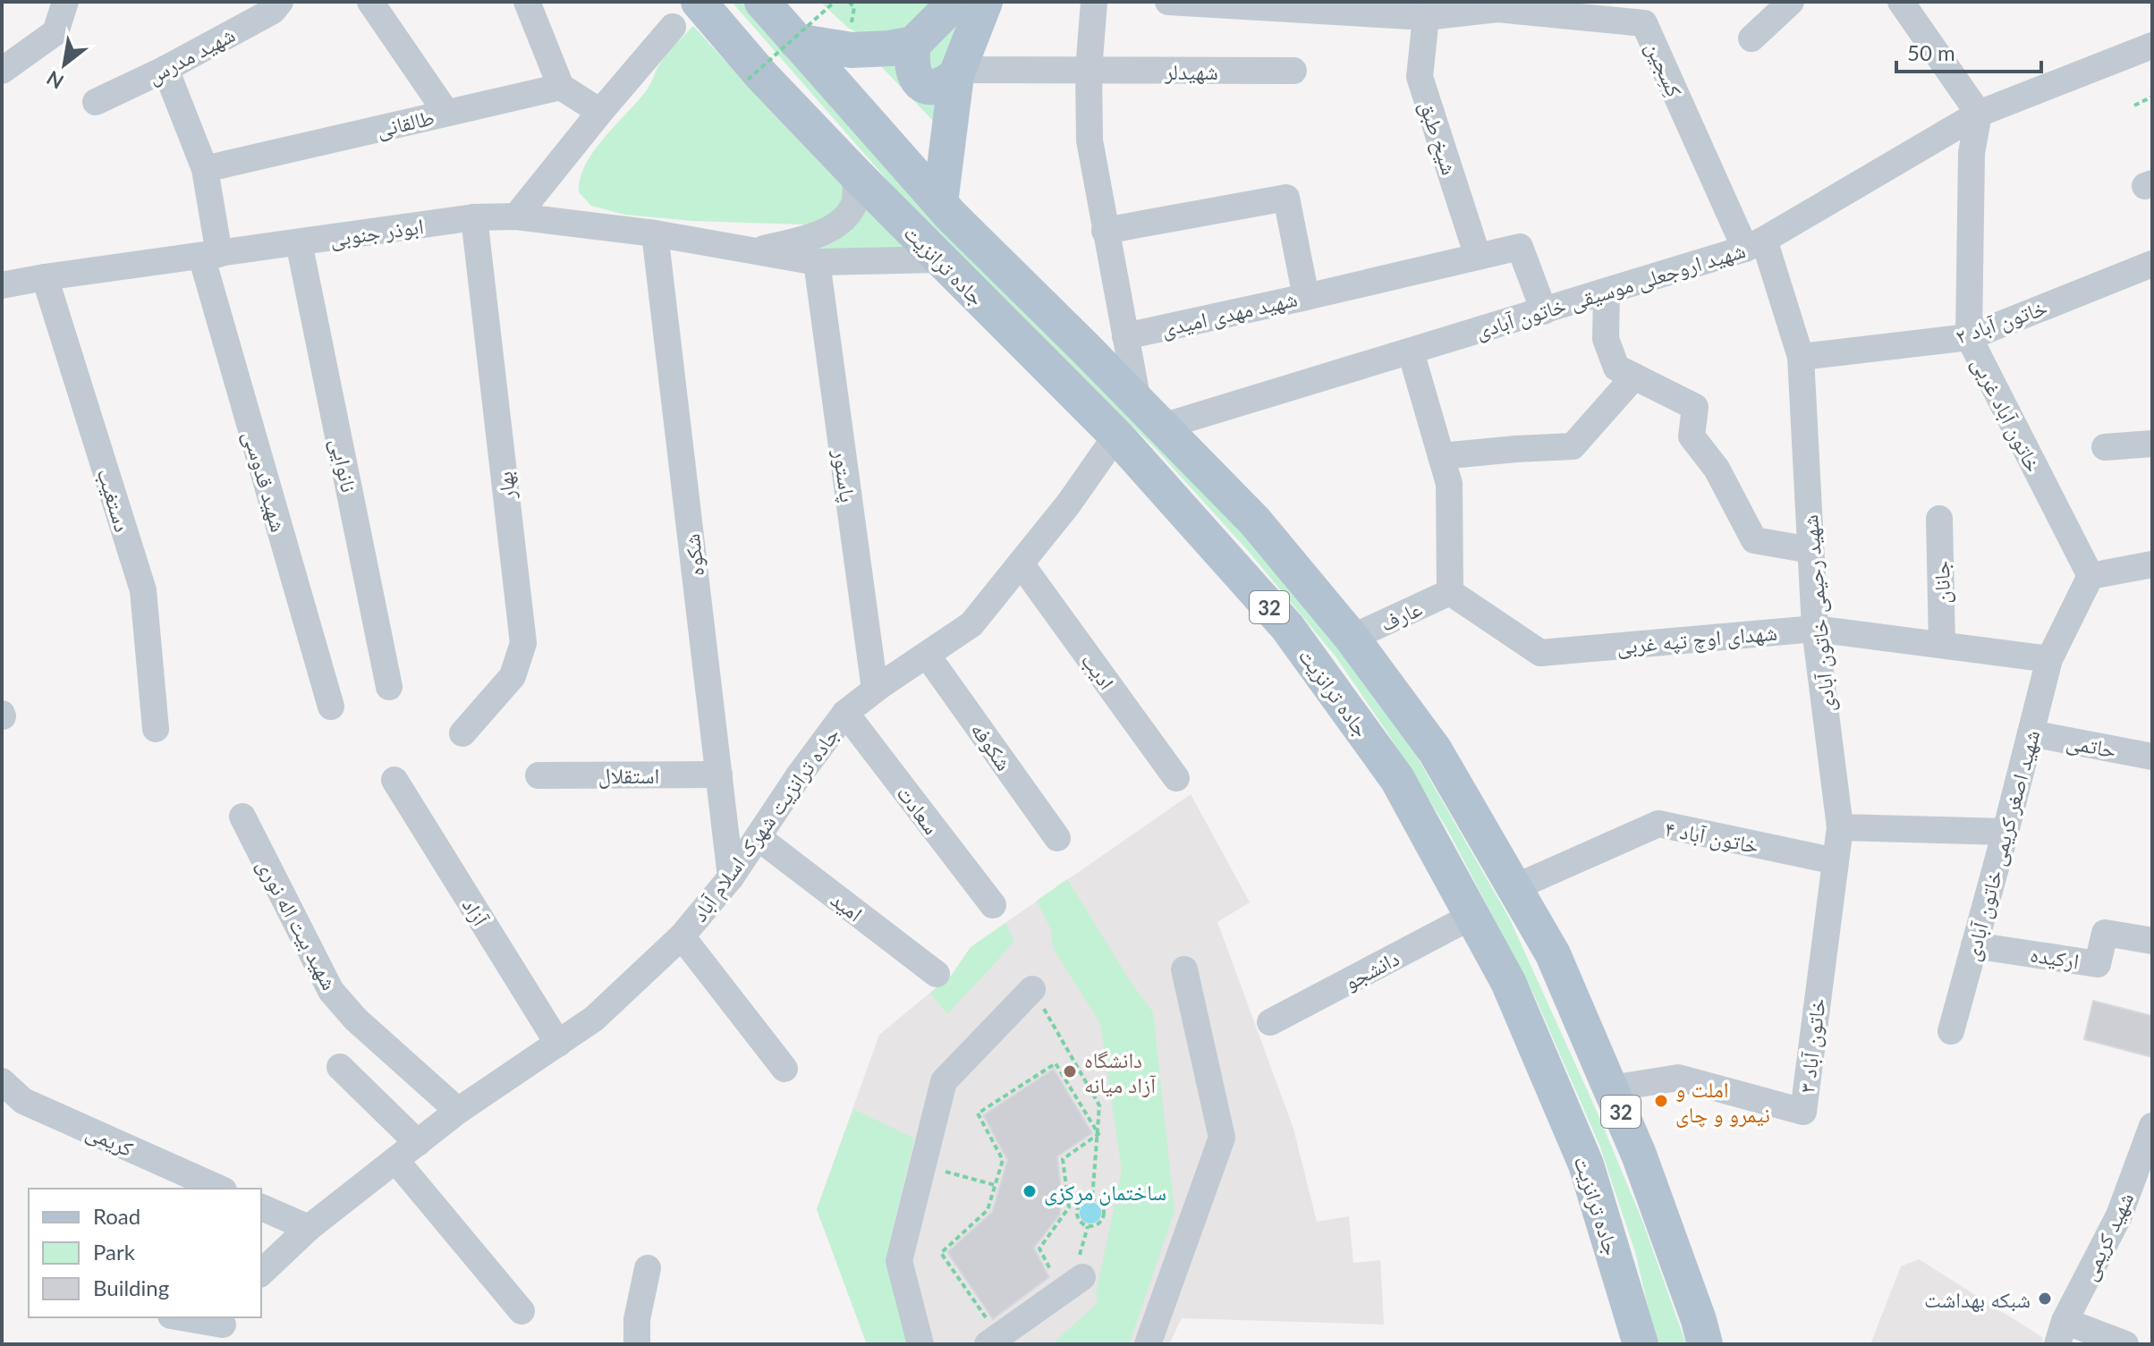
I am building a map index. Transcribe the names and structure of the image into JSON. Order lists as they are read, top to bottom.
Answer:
{
  "streets": {
    "main road": ["جاده ترانزیت", "32"],
    "street": [
      "شهید مدرس",
      "کِسِجین",
      "شهیدلر",
      "طالقانی",
      "شیخ طبق",
      "ابوذر جنوبی",
      "شهید اروجعلی موسیقی خاتون آبادی",
      "شهید مهدی امیدی",
      "خاتون آباد ۲",
      "خاتون آباد غربی",
      "نانوایی",
      "پاستور",
      "شهید قدوسی",
      "بهار",
      "دستغیب",
      "شکوه",
      "جانان",
      "شهید رحیمی خاتون آبادی",
      "عارف",
      "شهدای اوچ تپه غربی",
      "ادیب",
      "حاتمی",
      "شکوفه",
      "استقلال",
      "سعادت",
      "جاده ترانزیت شهرک اسلام آباد",
      "خاتون آباد ۴",
      "شهید اصغر کریمی خاتون آبادی",
      "امید",
      "آزاد",
      "شهید بیت اله نوری",
      "ارکیده",
      "دانشجو",
      "خاتون آباد ۳",
      "کریمی",
      "شهید کریمی"
    ]
  },
  "crossings": [
    ["شهید مدرس", "شهید قدوسی"],
    ["کِسِجین", "شهید اروجعلی موسیقی خاتون آبادی"],
    ["کِسِجین", "شهید رحیمی خاتون آبادی"],
    ["طالقانی", "شهید قدوسی"],
    ["ابوذر جنوبی", "جاده ترانزیت"],
    ["ابوذر جنوبی", "نانوایی"],
    ["ابوذر جنوبی", "پاستور"],
    ["ابوذر جنوبی", "شهید قدوسی"],
    ["ابوذر جنوبی", "بهار"],
    ["ابوذر جنوبی", "دستغیب"],
    ["ابوذر جنوبی", "شکوه"],
    ["جاده ترانزیت", "شهید اروجعلی موسیقی خاتون آبادی"],
    ["جاده ترانزیت", "عارف"],
    ["جاده ترانزیت", "جاده ترانزیت شهرک اسلام آباد"],
    ["جاده ترانزیت", "خاتون آباد ۴"],
    ["جاده ترانزیت", "دانشجو"],
    ["جاده ترانزیت", "خاتون آباد ۳"],
    ["شهید اروجعلی موسیقی خاتون آبادی", "خاتون آباد غربی"],
    ["شهید اروجعلی موسیقی خاتون آبادی", "شهید رحیمی خاتون آبادی"],
    ["خاتون آباد ۲", "خاتون آباد غربی"],
    ["خاتون آباد ۲", "شهید رحیمی خاتون آبادی"],
    ["پاستور", "جاده ترانزیت شهرک اسلام آباد"],
    ["شکوه", "استقلال"],
    ["شکوه", "جاده ترانزیت شهرک اسلام آباد"],
    ["جانان", "شهدای اوچ تپه غربی"],
    ["شهید رحیمی خاتون آبادی", "شهدای اوچ تپه غربی"],
    ["شهید رحیمی خاتون آبادی", "خاتون آباد ۳"],
    ["عارف", "شهدای اوچ تپه غربی"],
    ["شهدای اوچ تپه غربی", "شهید اصغر کریمی خاتون آبادی"],
    ["ادیب", "جاده ترانزیت شهرک اسلام آباد"],
    ["حاتمی", "شهید اصغر کریمی خاتون آبادی"],
    ["شکوفه", "جاده ترانزیت شهرک اسلام آباد"],
    ["سعادت", "جاده ترانزیت شهرک اسلام آباد"],
    ["جاده ترانزیت شهرک اسلام آباد", "امید"],
    ["جاده ترانزیت شهرک اسلام آباد", "آزاد"],
    ["جاده ترانزیت شهرک اسلام آباد", "شهید بیت اله نوری"],
    ["خاتون آباد ۴", "خاتون آباد ۳"],
    ["شهید اصغر کریمی خاتون آبادی", "ارکیده"]
  ],
  "places": [
    "دانشگاه آزاد میانه",
    "املت و نیمرو و چای",
    "ساختمان مرکزی",
    "شبکه بهداشت"
  ],
  "legend": ["Road", "Park", "Building"],
  "scale_bar": "50 m",
  "north": "bottom left"
}
